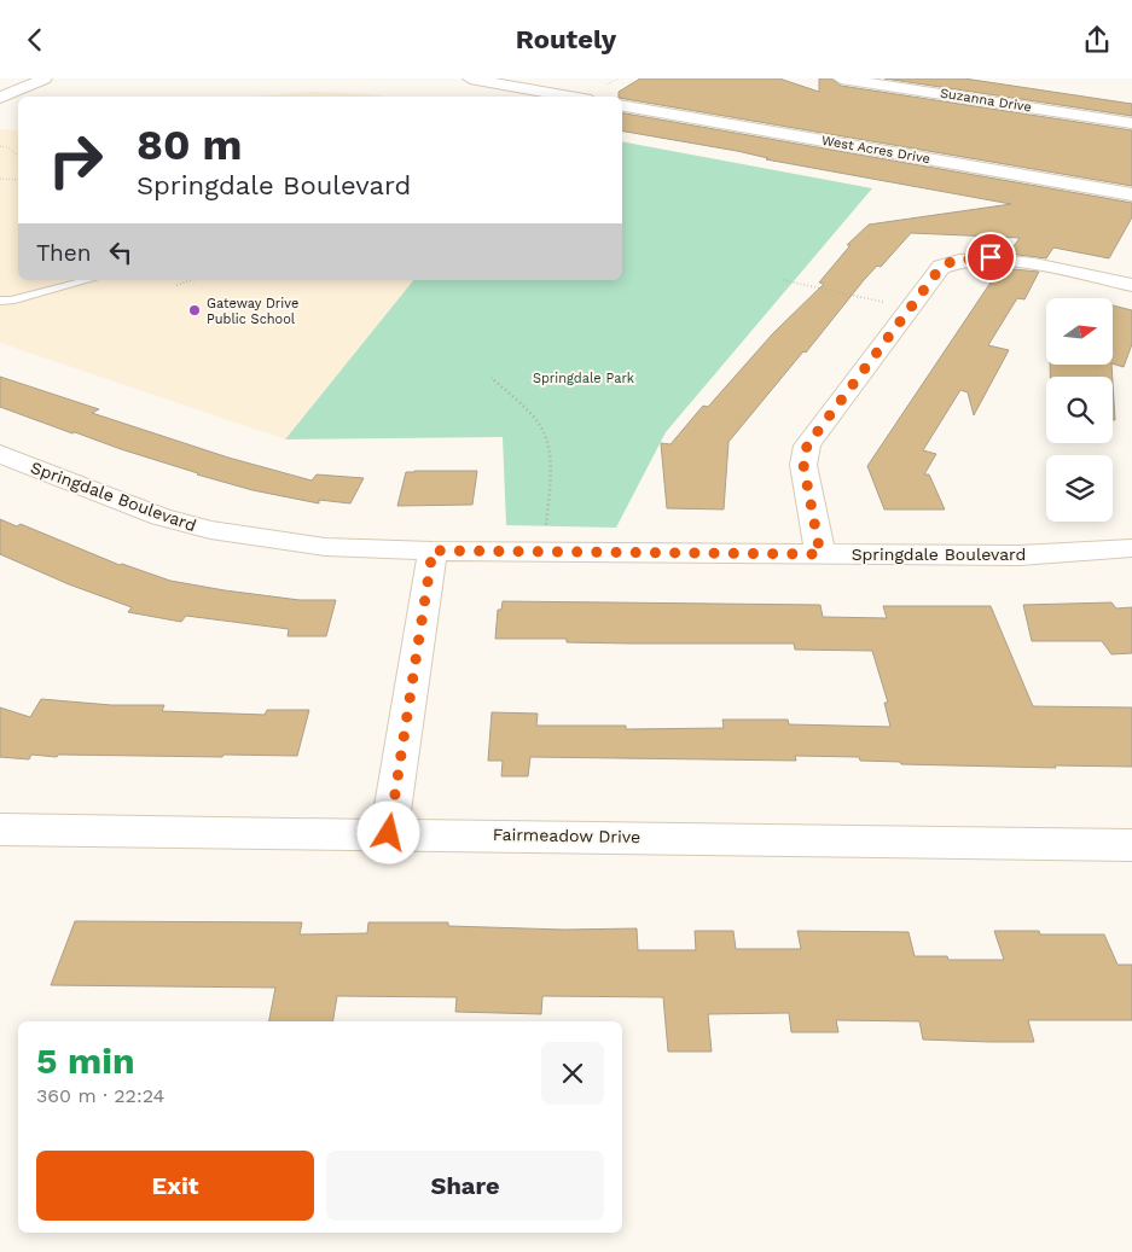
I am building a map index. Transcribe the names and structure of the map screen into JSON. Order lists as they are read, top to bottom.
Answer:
{
  "streets": {
    "street": [
      "Suzanna Drive",
      "West Acres Drive",
      "Springdale Boulevard",
      "Fairmeadow Drive"
    ]
  },
  "parks": ["Springdale Park"],
  "places": ["Gateway Drive Public School"],
  "north": "right",
  "page": {
    "header": "Routely",
    "turn": ["80 m", "Springdale Boulevard"],
    "then": "Then",
    "heading": ["5 min", "360 m · 22:24"],
    "buttons": ["Exit", "Share"]
  }
}
